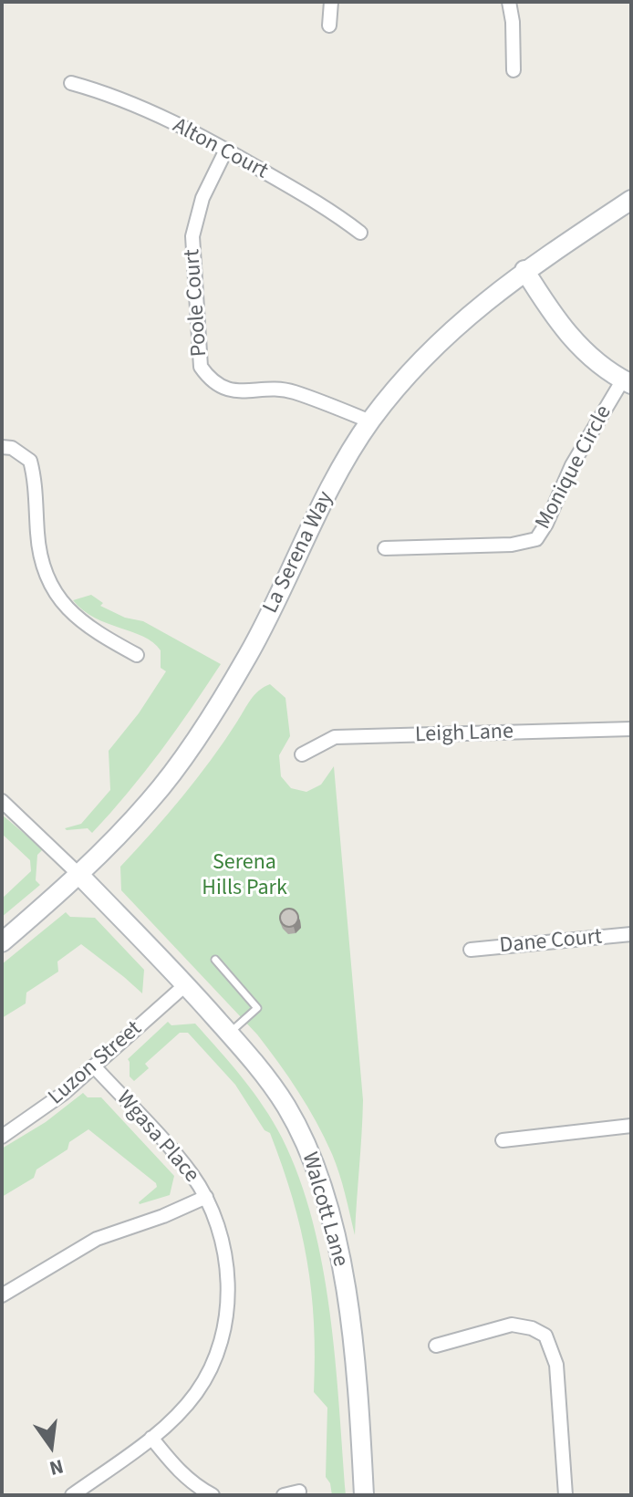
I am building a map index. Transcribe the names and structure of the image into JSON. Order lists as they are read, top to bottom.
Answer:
{
  "streets": {
    "main road": ["La Serena Way", "Walcott Lane"],
    "street": [
      "Alton Court",
      "Poole Court",
      "Monique Circle",
      "Leigh Lane",
      "Dane Court",
      "Luzon Street",
      "Wgasa Place"
    ]
  },
  "crossings": [
    ["Alton Court", "Poole Court"],
    ["Poole Court", "La Serena Way"],
    ["La Serena Way", "Walcott Lane"],
    ["Luzon Street", "Wgasa Place"],
    ["Luzon Street", "Walcott Lane"]
  ],
  "parks": ["Serena Hills Park"],
  "north": "bottom"
}
